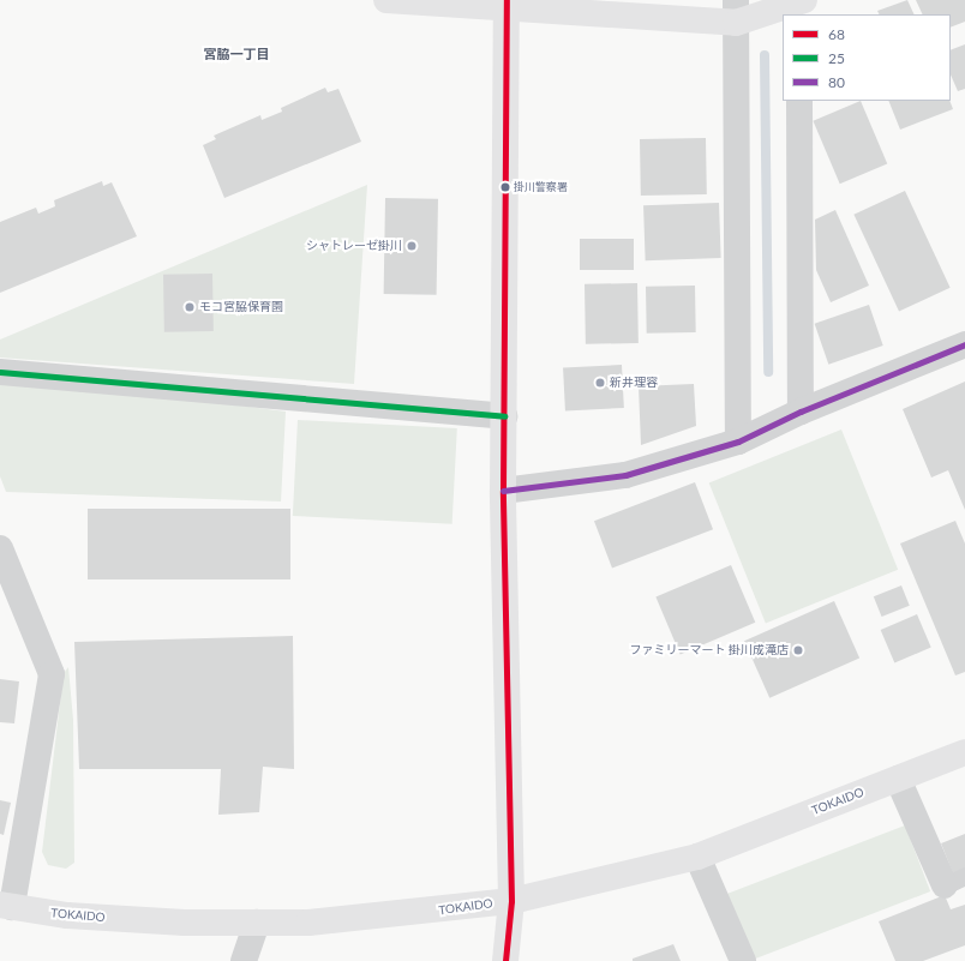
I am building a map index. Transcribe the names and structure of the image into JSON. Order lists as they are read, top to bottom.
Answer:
{
  "streets": {
    "street": ["TOKAIDO"]
  },
  "districts": ["宮脇一丁目"],
  "places": [
    "掛川警察署",
    "シャトレーゼ掛川",
    "モコ宮脇保育園",
    "新井理容",
    "ファミリーマート 掛川成滝店"
  ],
  "lines": ["transit line 68", "transit line 80", "transit line 25"],
  "legend": ["68", "25", "80"]
}
